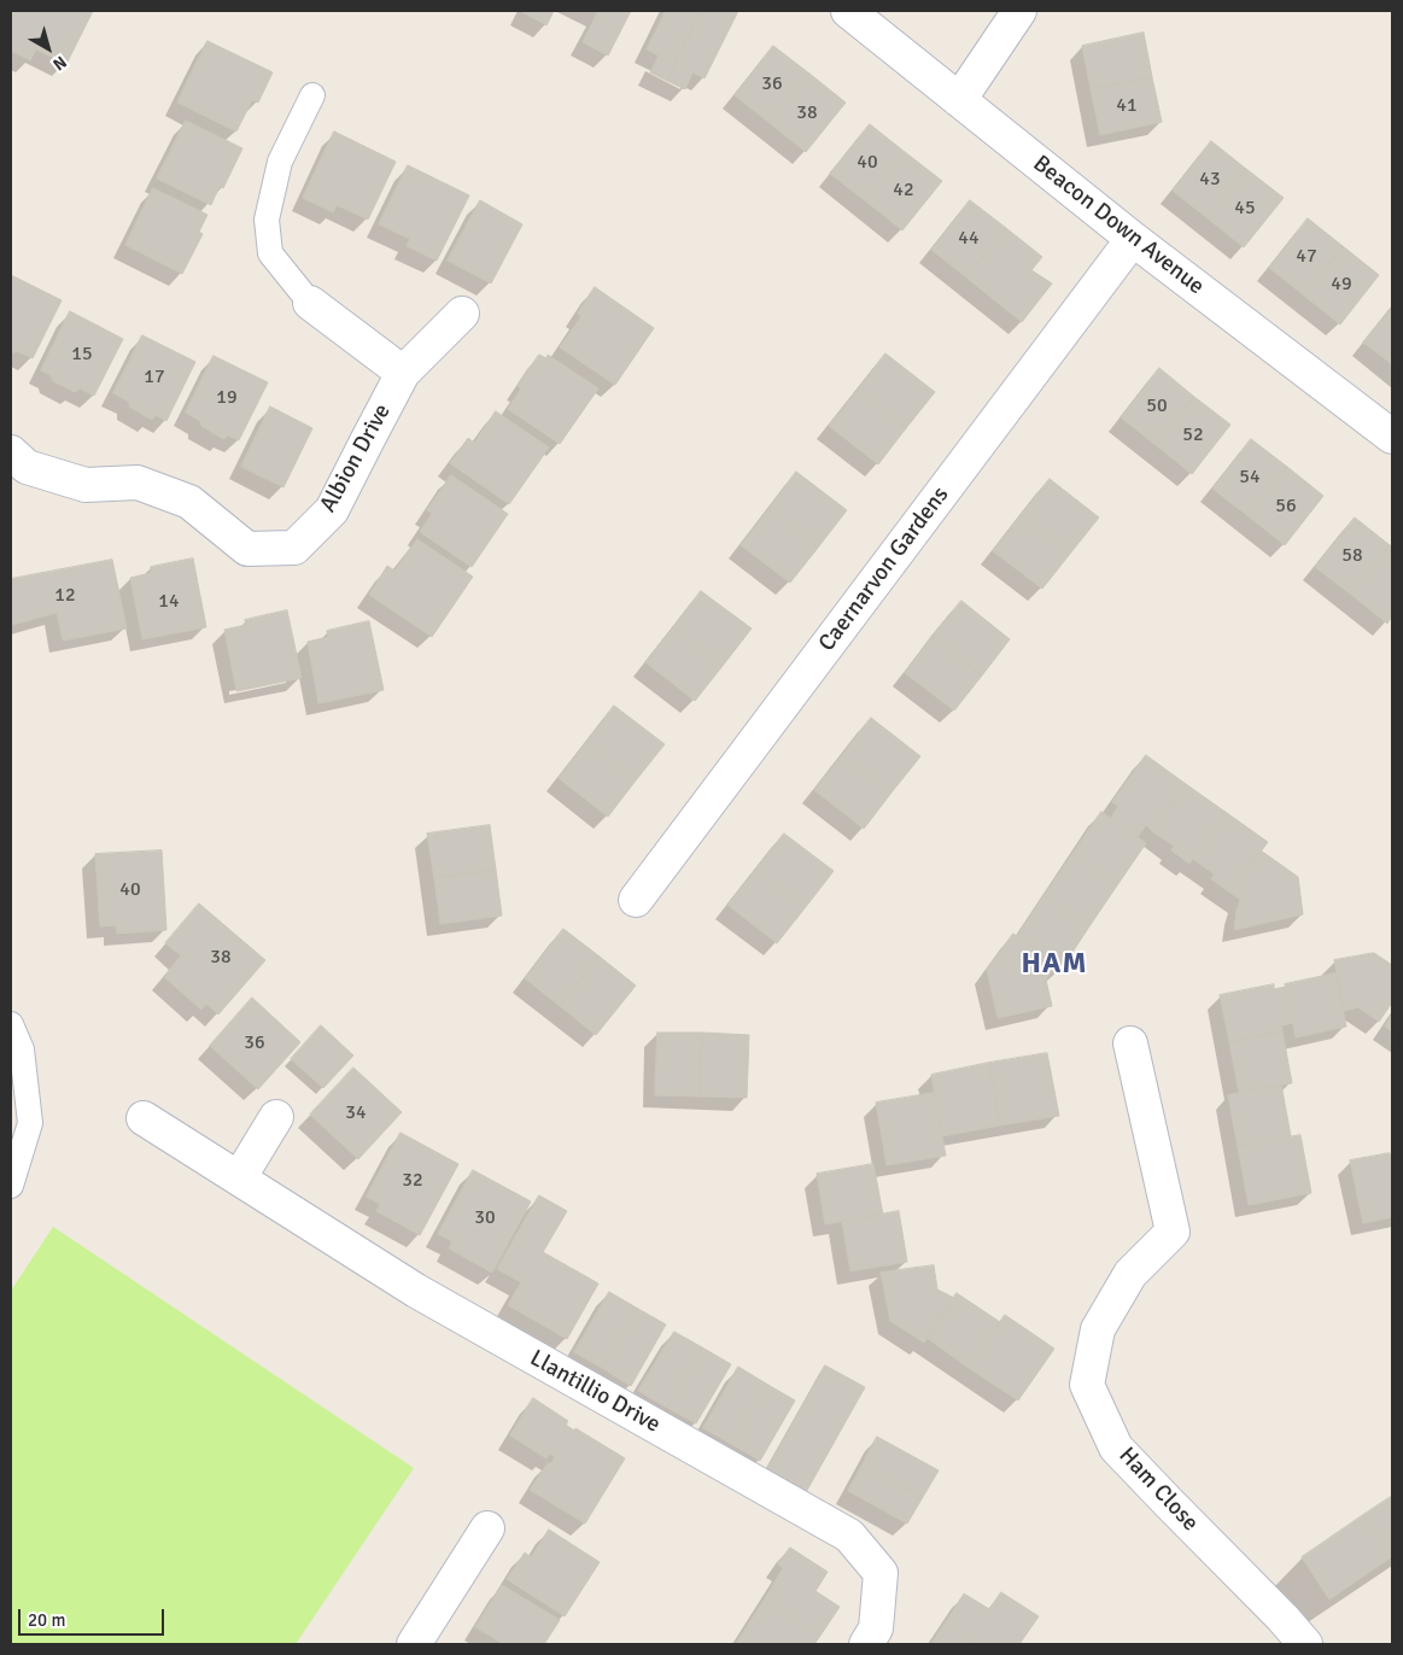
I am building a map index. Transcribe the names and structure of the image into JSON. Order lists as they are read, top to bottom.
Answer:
{
  "streets": {
    "street": [
      "Beacon Down Avenue",
      "Albion Drive",
      "Caernarvon Gardens",
      "Llantillio Drive",
      "Ham Close"
    ]
  },
  "crossings": [
    ["Beacon Down Avenue", "Caernarvon Gardens"]
  ],
  "districts": ["HAM"],
  "house_numbers": [
    "36",
    "41",
    "38",
    "40",
    "43",
    "42",
    "45",
    "44",
    "47",
    "49",
    "15",
    "17",
    "19",
    "50",
    "52",
    "54",
    "56",
    "58",
    "12",
    "14",
    "40",
    "38",
    "36",
    "34",
    "32",
    "30"
  ],
  "scale_bar": "20 m",
  "north": "bottom right"
}
